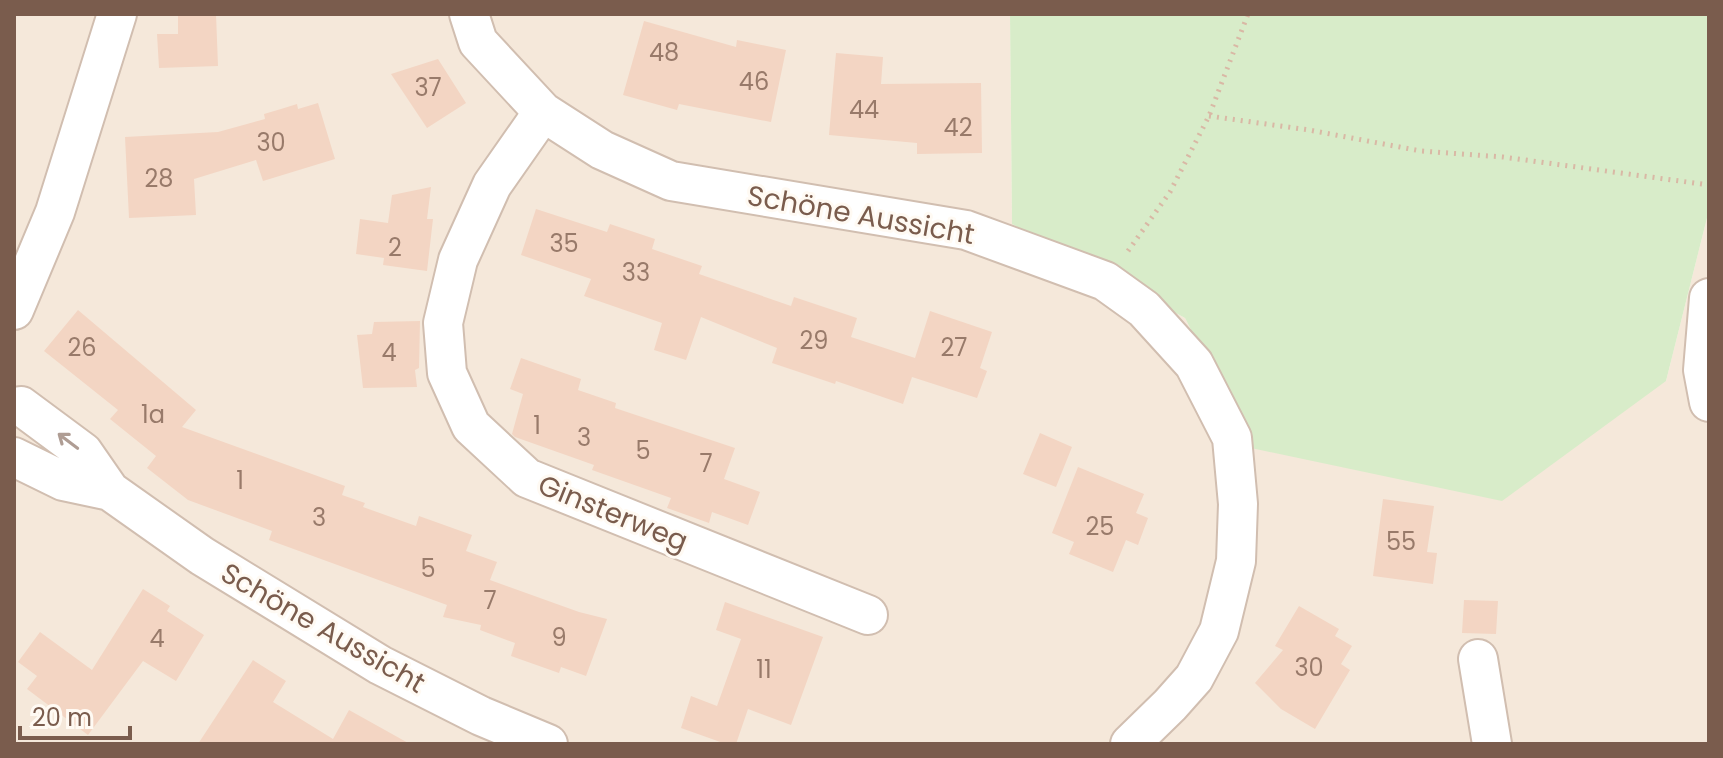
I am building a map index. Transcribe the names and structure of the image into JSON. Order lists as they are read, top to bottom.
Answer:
{
  "streets": {
    "street": ["Schöne Aussicht", "Ginsterweg"]
  },
  "crossings": [
    ["Schöne Aussicht", "Ginsterweg"]
  ],
  "house_numbers": [
    "48",
    "46",
    "37",
    "44",
    "42",
    "30",
    "28",
    "35",
    "2",
    "33",
    "29",
    "26",
    "27",
    "4",
    "1a",
    "1",
    "3",
    "5",
    "7",
    "1",
    "3",
    "25",
    "55",
    "5",
    "7",
    "9",
    "4",
    "30",
    "11"
  ],
  "scale_bar": "20 m"
}
